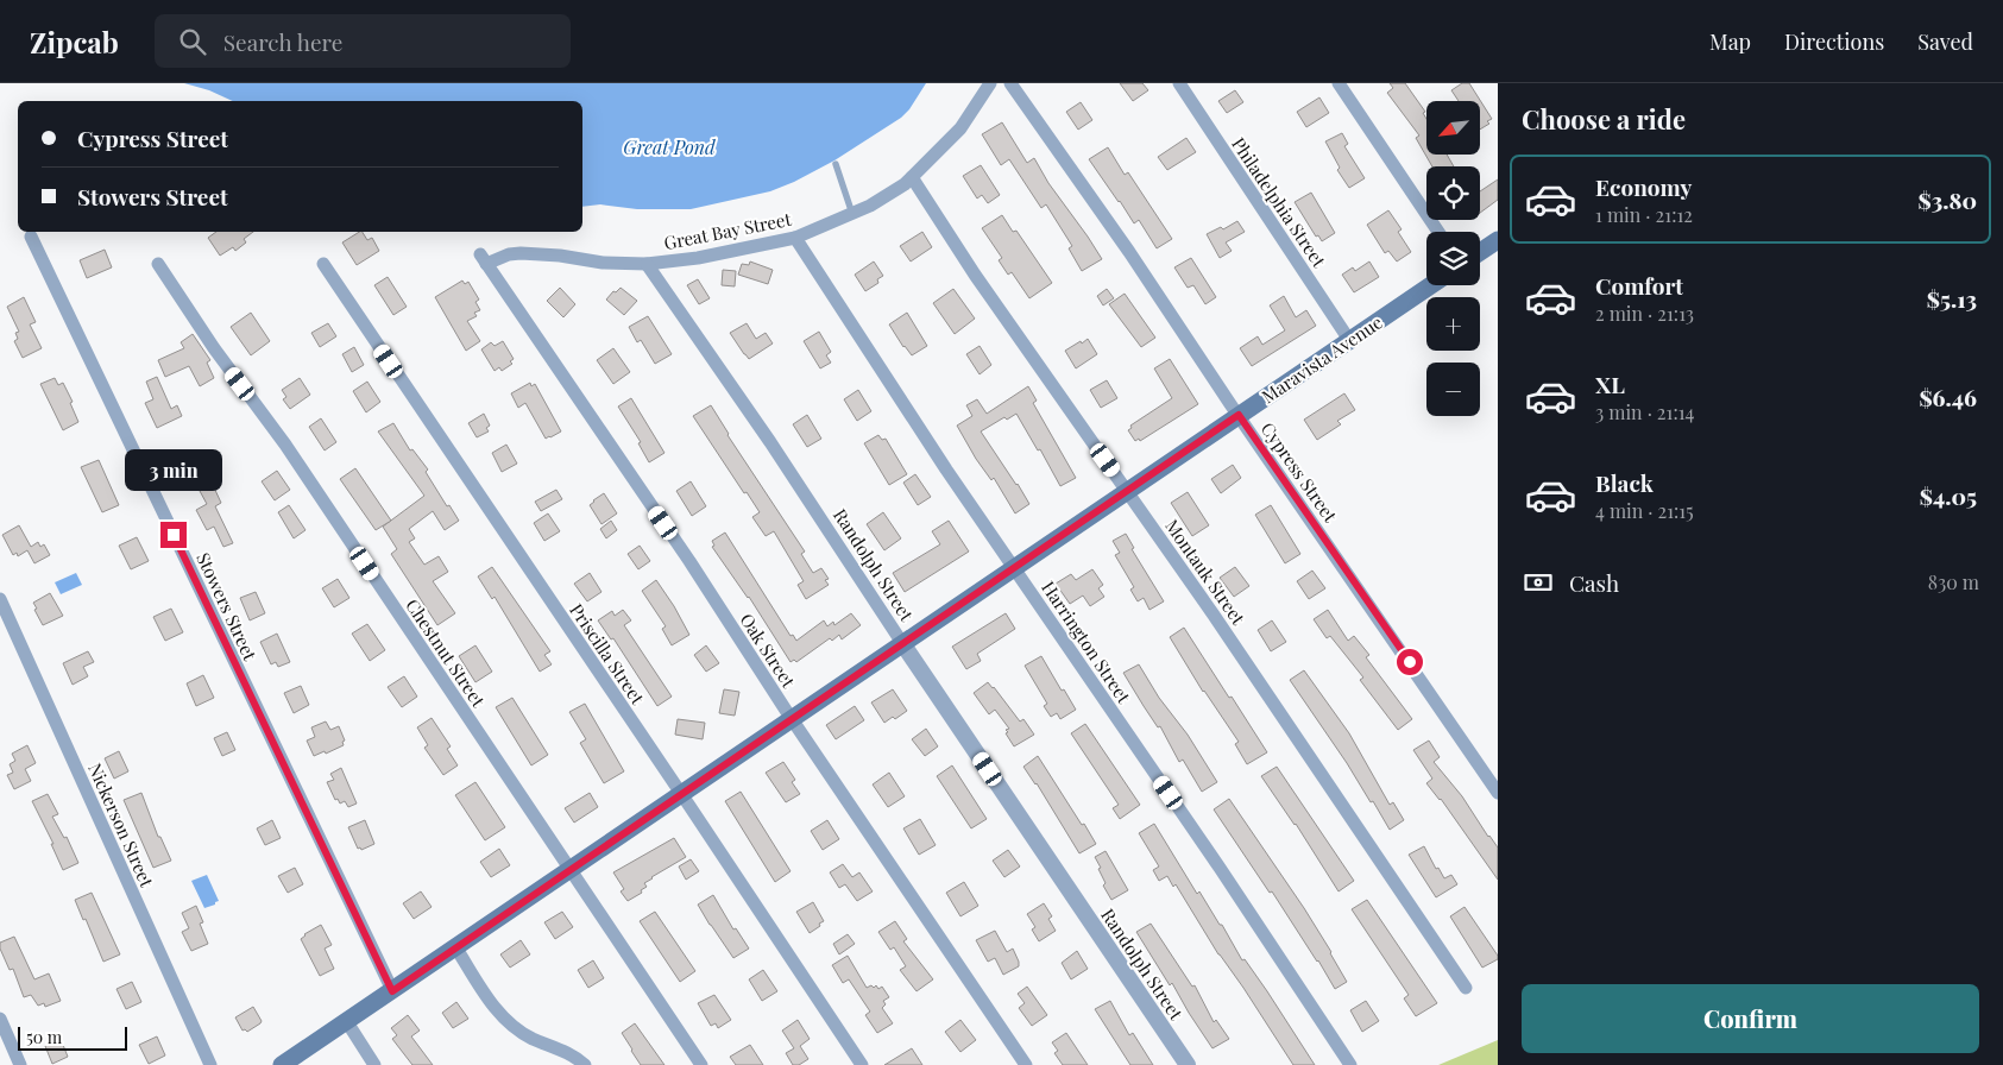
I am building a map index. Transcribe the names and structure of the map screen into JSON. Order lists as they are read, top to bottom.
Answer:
{
  "streets": {
    "main road": ["Maravista Avenue"],
    "street": [
      "Philadelphia Street",
      "Great Bay Street",
      "Cypress Street",
      "Randolph Street",
      "Montauk Street",
      "Stowers Street",
      "Harrington Street",
      "Oak Street",
      "Chestnut Street",
      "Priscilla Street",
      "Nickerson Street"
    ]
  },
  "crossings": [
    ["Philadelphia Street", "Maravista Avenue"],
    ["Great Bay Street", "Randolph Street"],
    ["Great Bay Street", "Montauk Street"],
    ["Great Bay Street", "Harrington Street"],
    ["Great Bay Street", "Oak Street"],
    ["Maravista Avenue", "Cypress Street"],
    ["Maravista Avenue", "Randolph Street"],
    ["Maravista Avenue", "Montauk Street"],
    ["Maravista Avenue", "Stowers Street"],
    ["Maravista Avenue", "Harrington Street"],
    ["Maravista Avenue", "Oak Street"],
    ["Maravista Avenue", "Chestnut Street"],
    ["Maravista Avenue", "Priscilla Street"]
  ],
  "water": ["Great Pond"],
  "scale_bar": "50 m",
  "north": "bottom left",
  "page": {
    "header": "Zipcab",
    "search": "Search here",
    "nav": ["Map", "Directions", "Saved"],
    "heading": "Choose a ride",
    "map_buttons": ["+", "−"],
    "banner": ["Cypress Street", "Stowers Street"],
    "list": [
      {
        "name": "Economy",
        "note": "1 min · 21:12",
        "value": "$3.80"
      },
      {
        "name": "Comfort",
        "note": "2 min · 21:13",
        "value": "$5.13"
      },
      {
        "name": "XL",
        "note": "3 min · 21:14",
        "value": "$6.46"
      },
      {
        "name": "Black",
        "note": "4 min · 21:15",
        "value": "$4.05"
      }
    ],
    "bubble": "3 min",
    "pay": ["Cash", "830 m"],
    "buttons": "Confirm",
    "scale": "50 m"
  }
}
